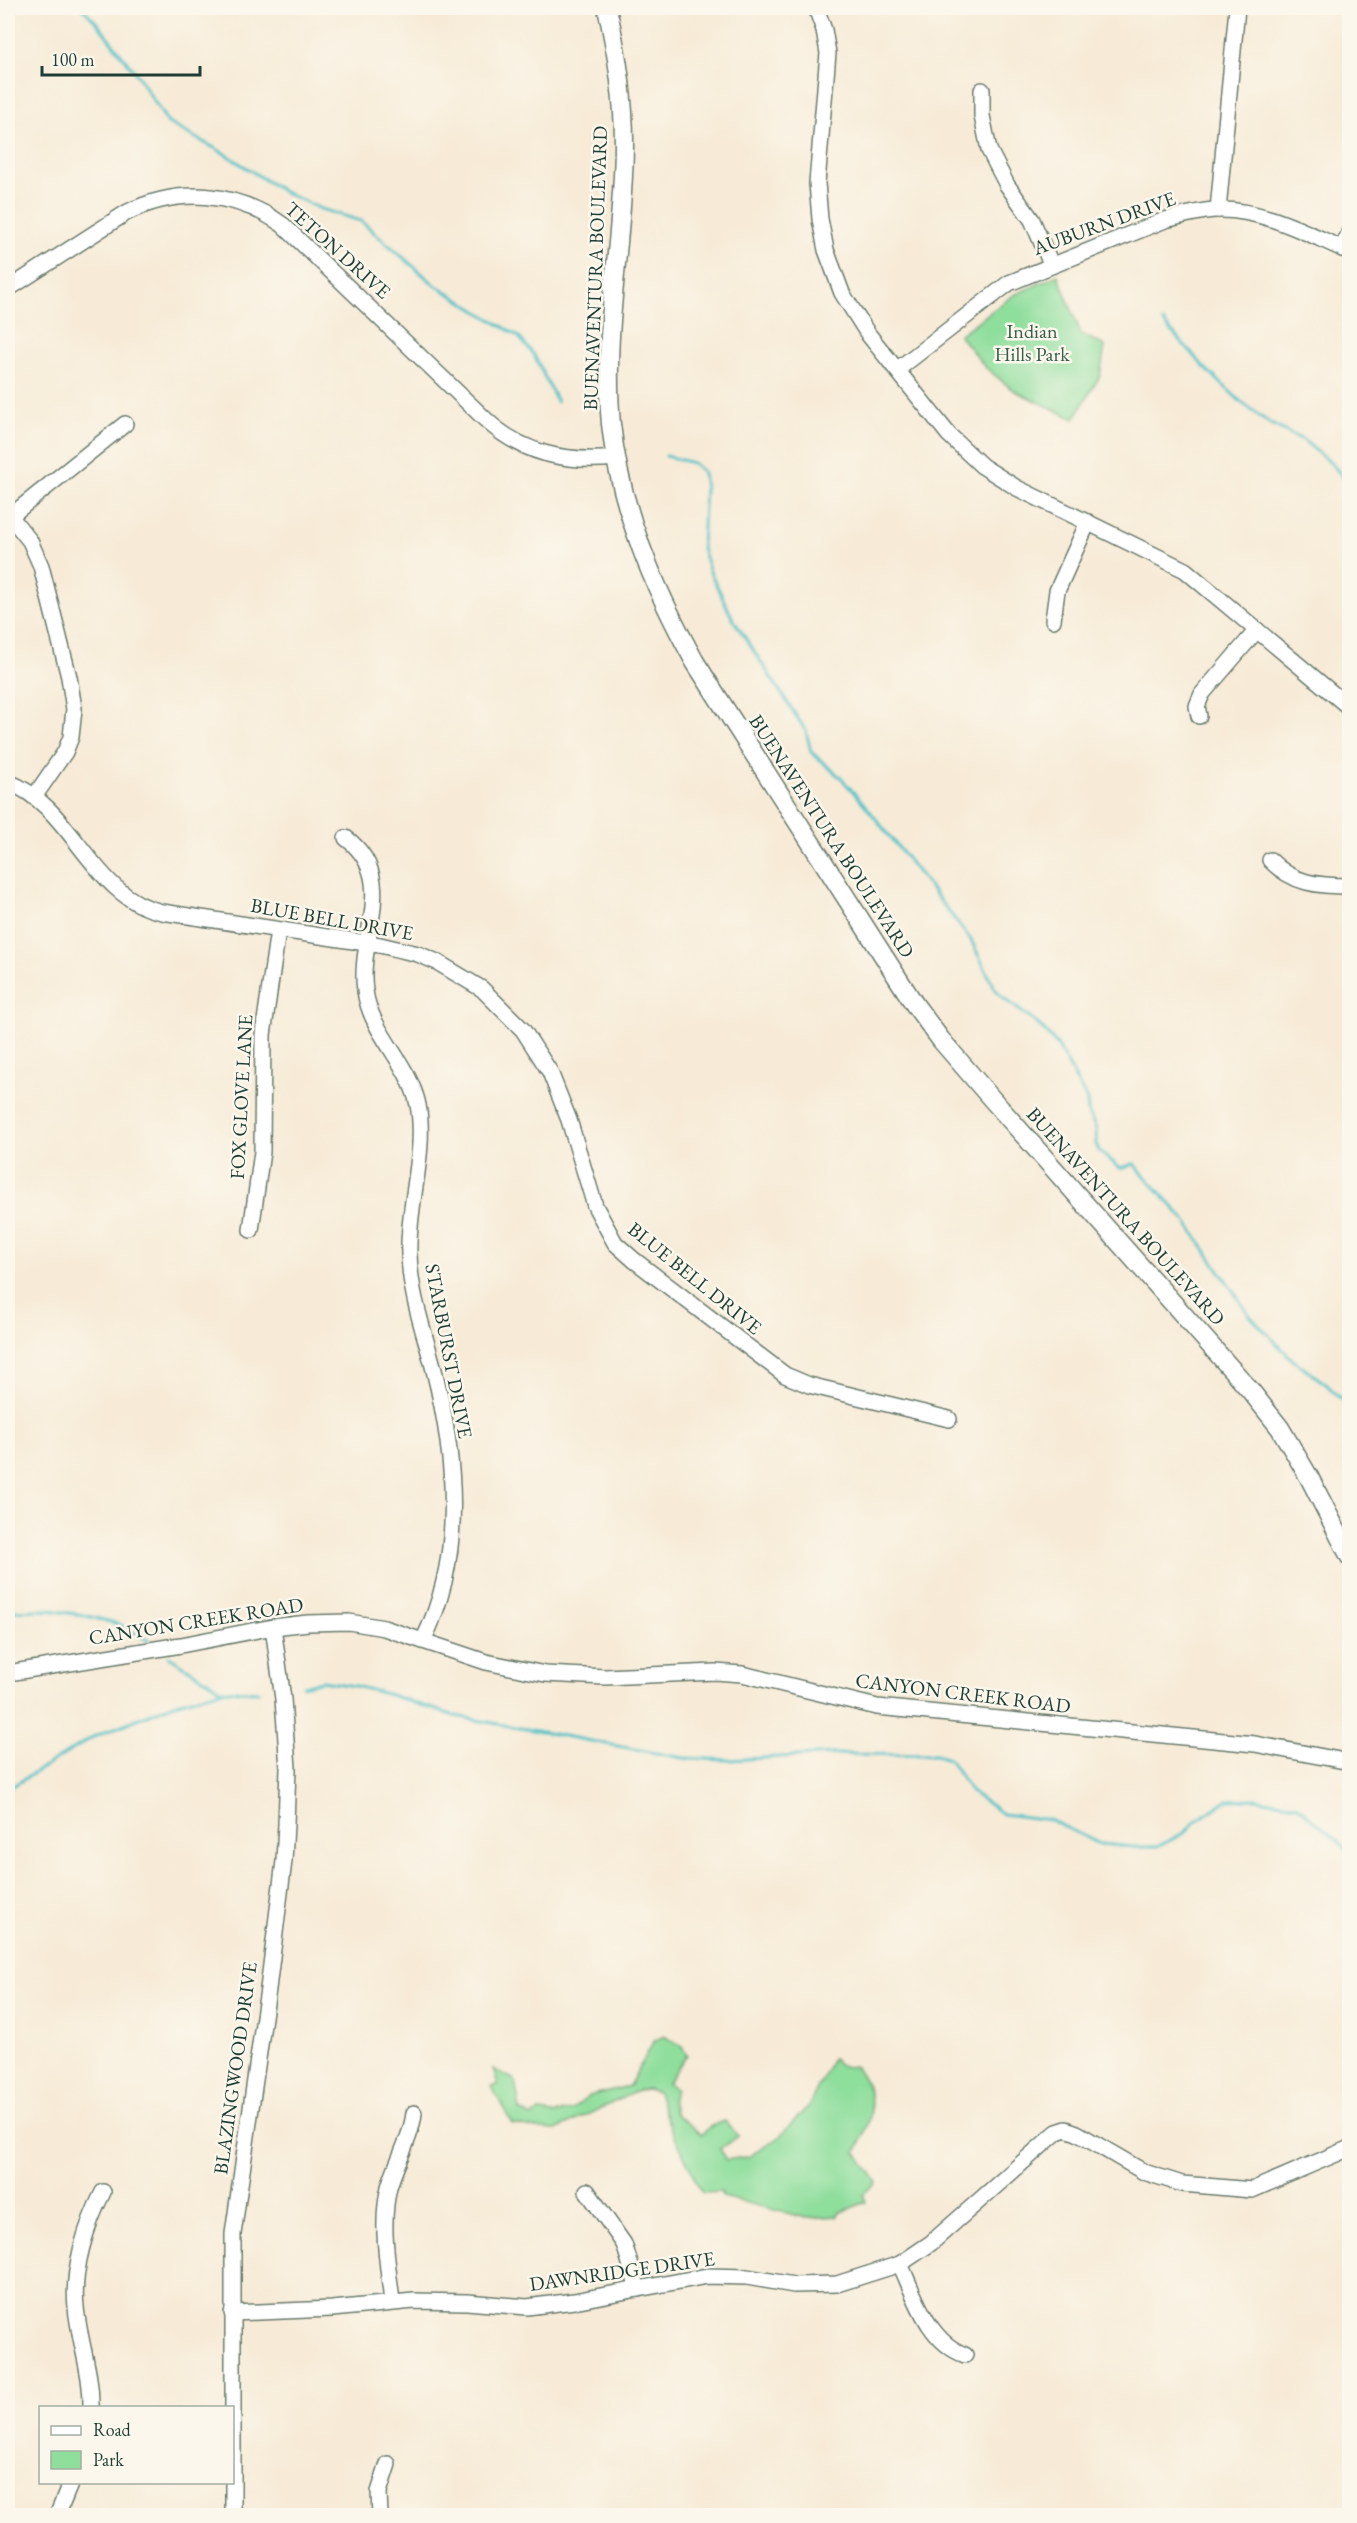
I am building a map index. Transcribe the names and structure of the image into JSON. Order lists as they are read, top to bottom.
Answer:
{
  "streets": {
    "main road": ["BUENAVENTURA BOULEVARD"],
    "street": [
      "AUBURN DRIVE",
      "TETON DRIVE",
      "BLUE BELL DRIVE",
      "FOX GLOVE LANE",
      "STARBURST DRIVE",
      "CANYON CREEK ROAD",
      "BLAZINGWOOD DRIVE",
      "DAWNRIDGE DRIVE"
    ]
  },
  "crossings": [
    ["TETON DRIVE", "BUENAVENTURA BOULEVARD"],
    ["BLUE BELL DRIVE", "FOX GLOVE LANE"],
    ["BLUE BELL DRIVE", "STARBURST DRIVE"],
    ["STARBURST DRIVE", "CANYON CREEK ROAD"],
    ["CANYON CREEK ROAD", "BLAZINGWOOD DRIVE"],
    ["BLAZINGWOOD DRIVE", "DAWNRIDGE DRIVE"]
  ],
  "parks": ["Indian Hills Park"],
  "legend": ["Road", "Park"],
  "scale_bar": "100 m"
}
